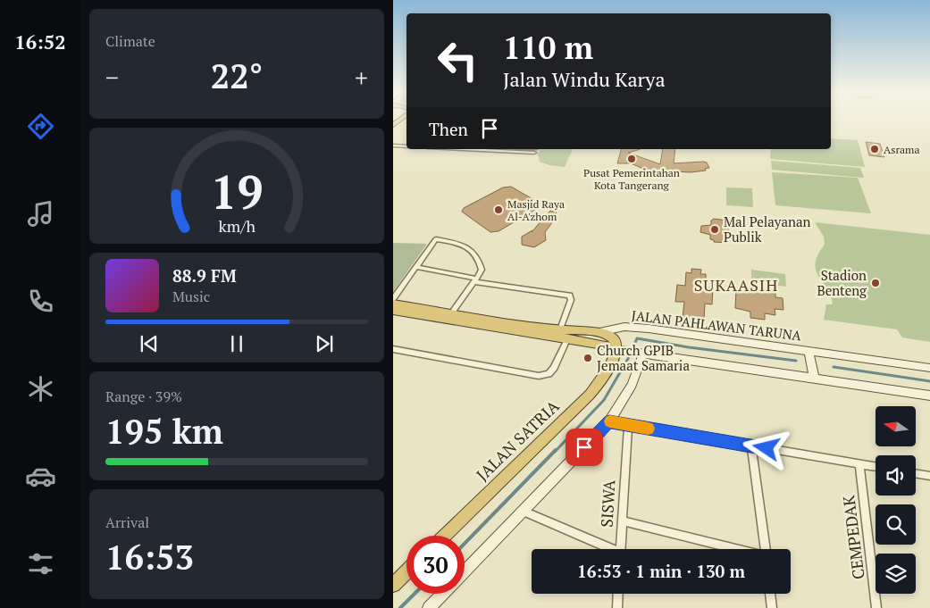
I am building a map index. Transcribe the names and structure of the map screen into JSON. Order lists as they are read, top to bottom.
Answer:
{
  "streets": {
    "highway": ["JALAN PAHLAWAN TARUNA", "JALAN SATRIA"],
    "street": ["SISWA", "CEMPEDAK"]
  },
  "districts": ["SUKAASIH"],
  "places": [
    "Asrama",
    "Pusat Pemerintahan Kota Tangerang",
    "Masjid Raya Al-A'zhom",
    "Mal Pelayanan Publik",
    "Stadion Benteng",
    "Church GPIB Jemaat Samaria"
  ],
  "north": "left",
  "page": {
    "tabs": "16:52",
    "tile": [
      "Climate",
      ["Range · 39%", "195 km"],
      ["Arrival", "16:53"]
    ],
    "turn": ["110 m", "Jalan Windu Karya"],
    "heat": ["−", "22°", "+"],
    "then": "Then",
    "song": ["88.9 FM", "Music"],
    "limit": "30",
    "trip": "16:53 · 1 min · 130 m",
    "gauge": ["19", "km/h"]
  }
}
